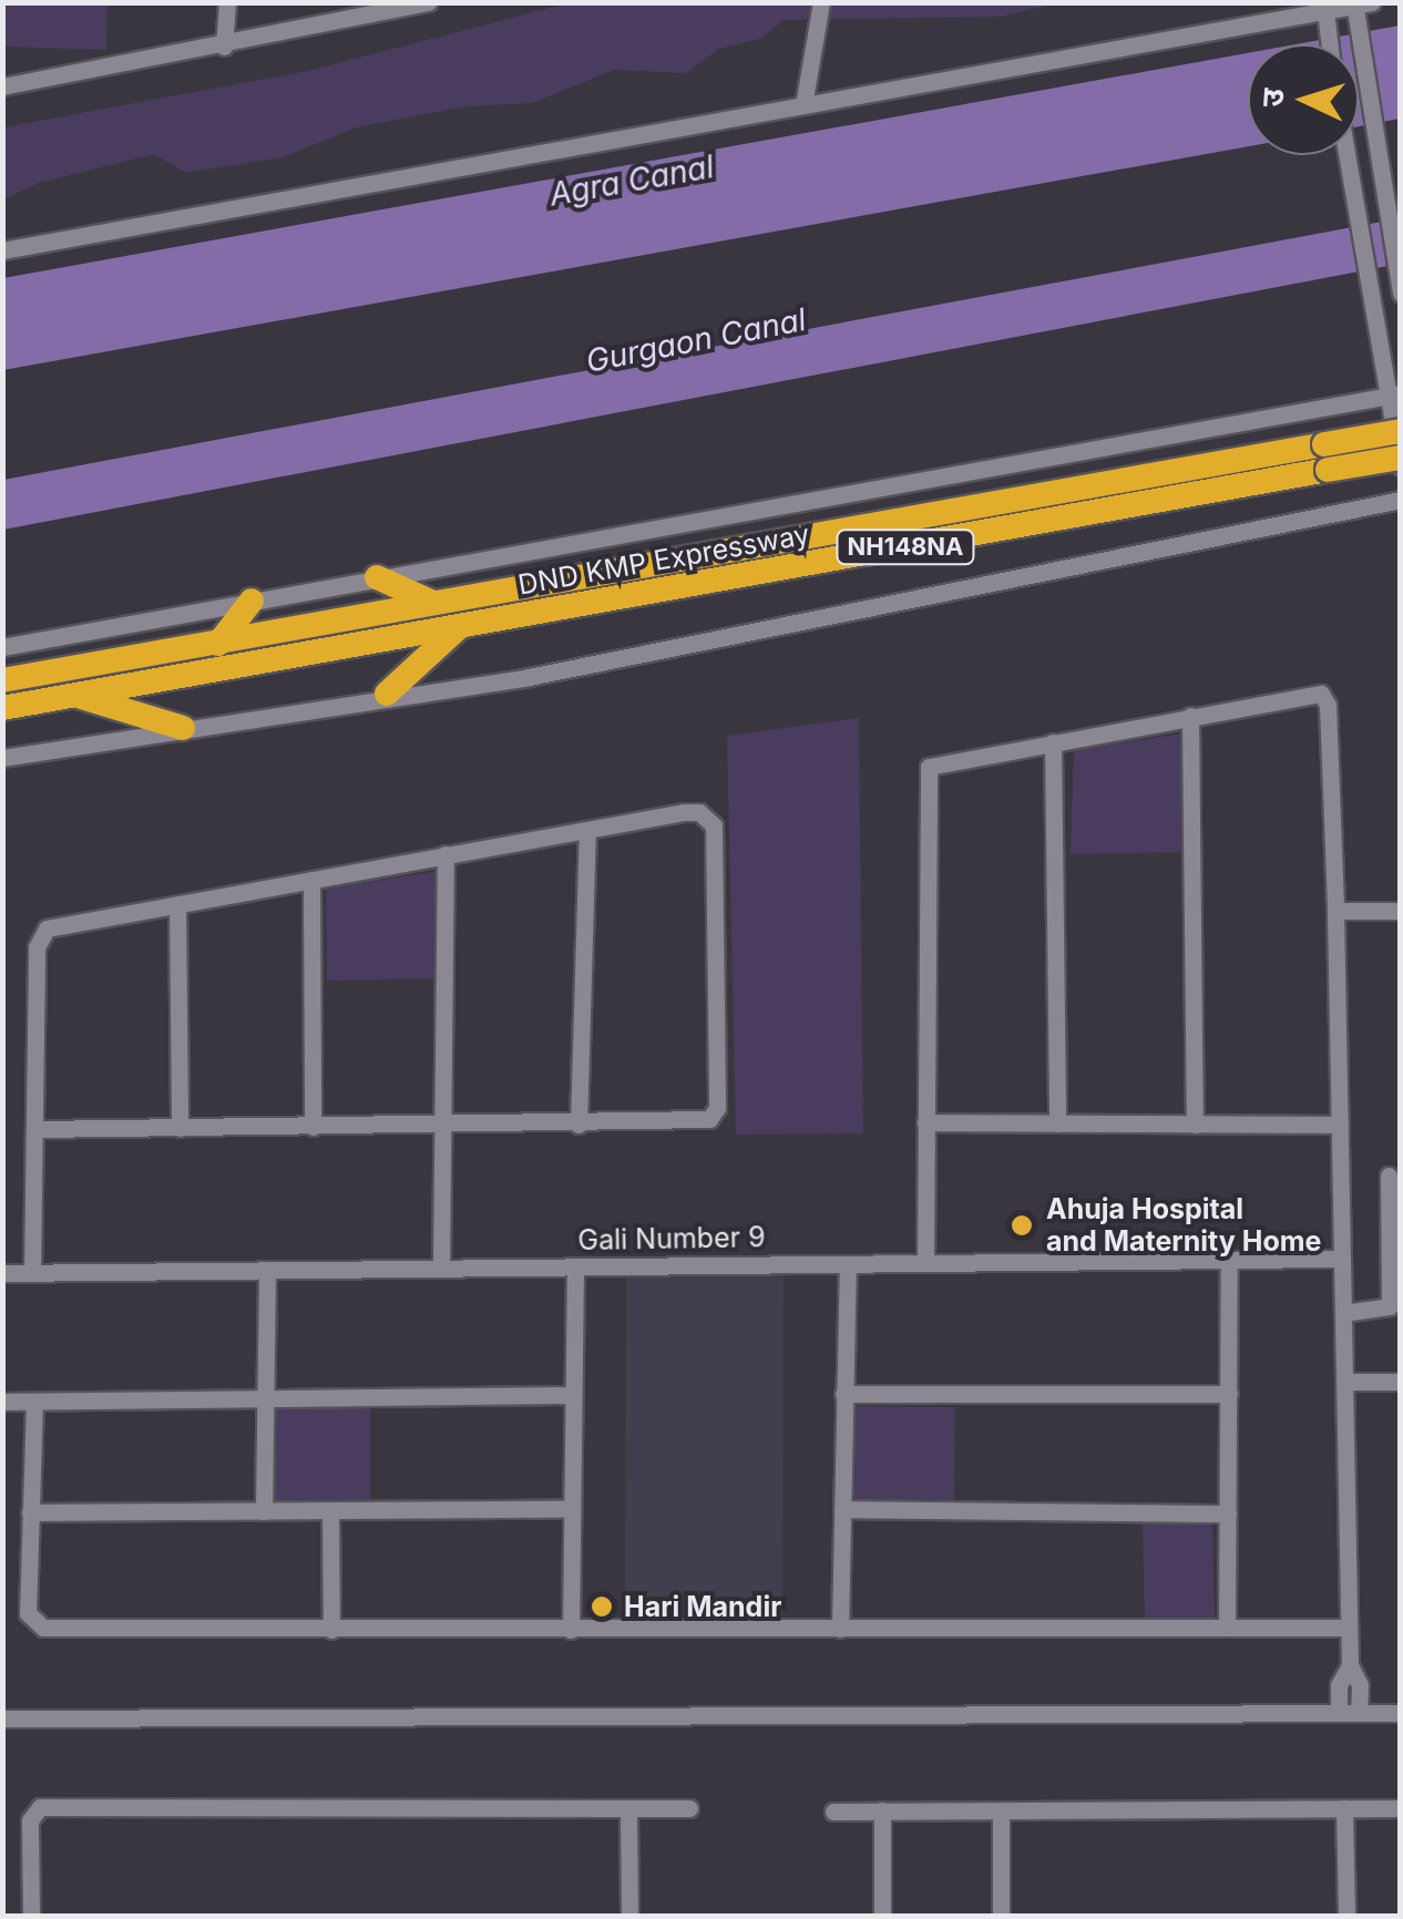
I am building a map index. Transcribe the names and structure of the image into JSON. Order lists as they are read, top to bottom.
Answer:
{
  "streets": {
    "highway": ["NH148NA", "DND KMP Expressway"],
    "street": ["Gali Number 9"]
  },
  "water": ["Agra Canal", "Gurgaon Canal"],
  "places": ["Ahuja Hospital and Maternity Home", "Hari Mandir"],
  "north": "left"
}
